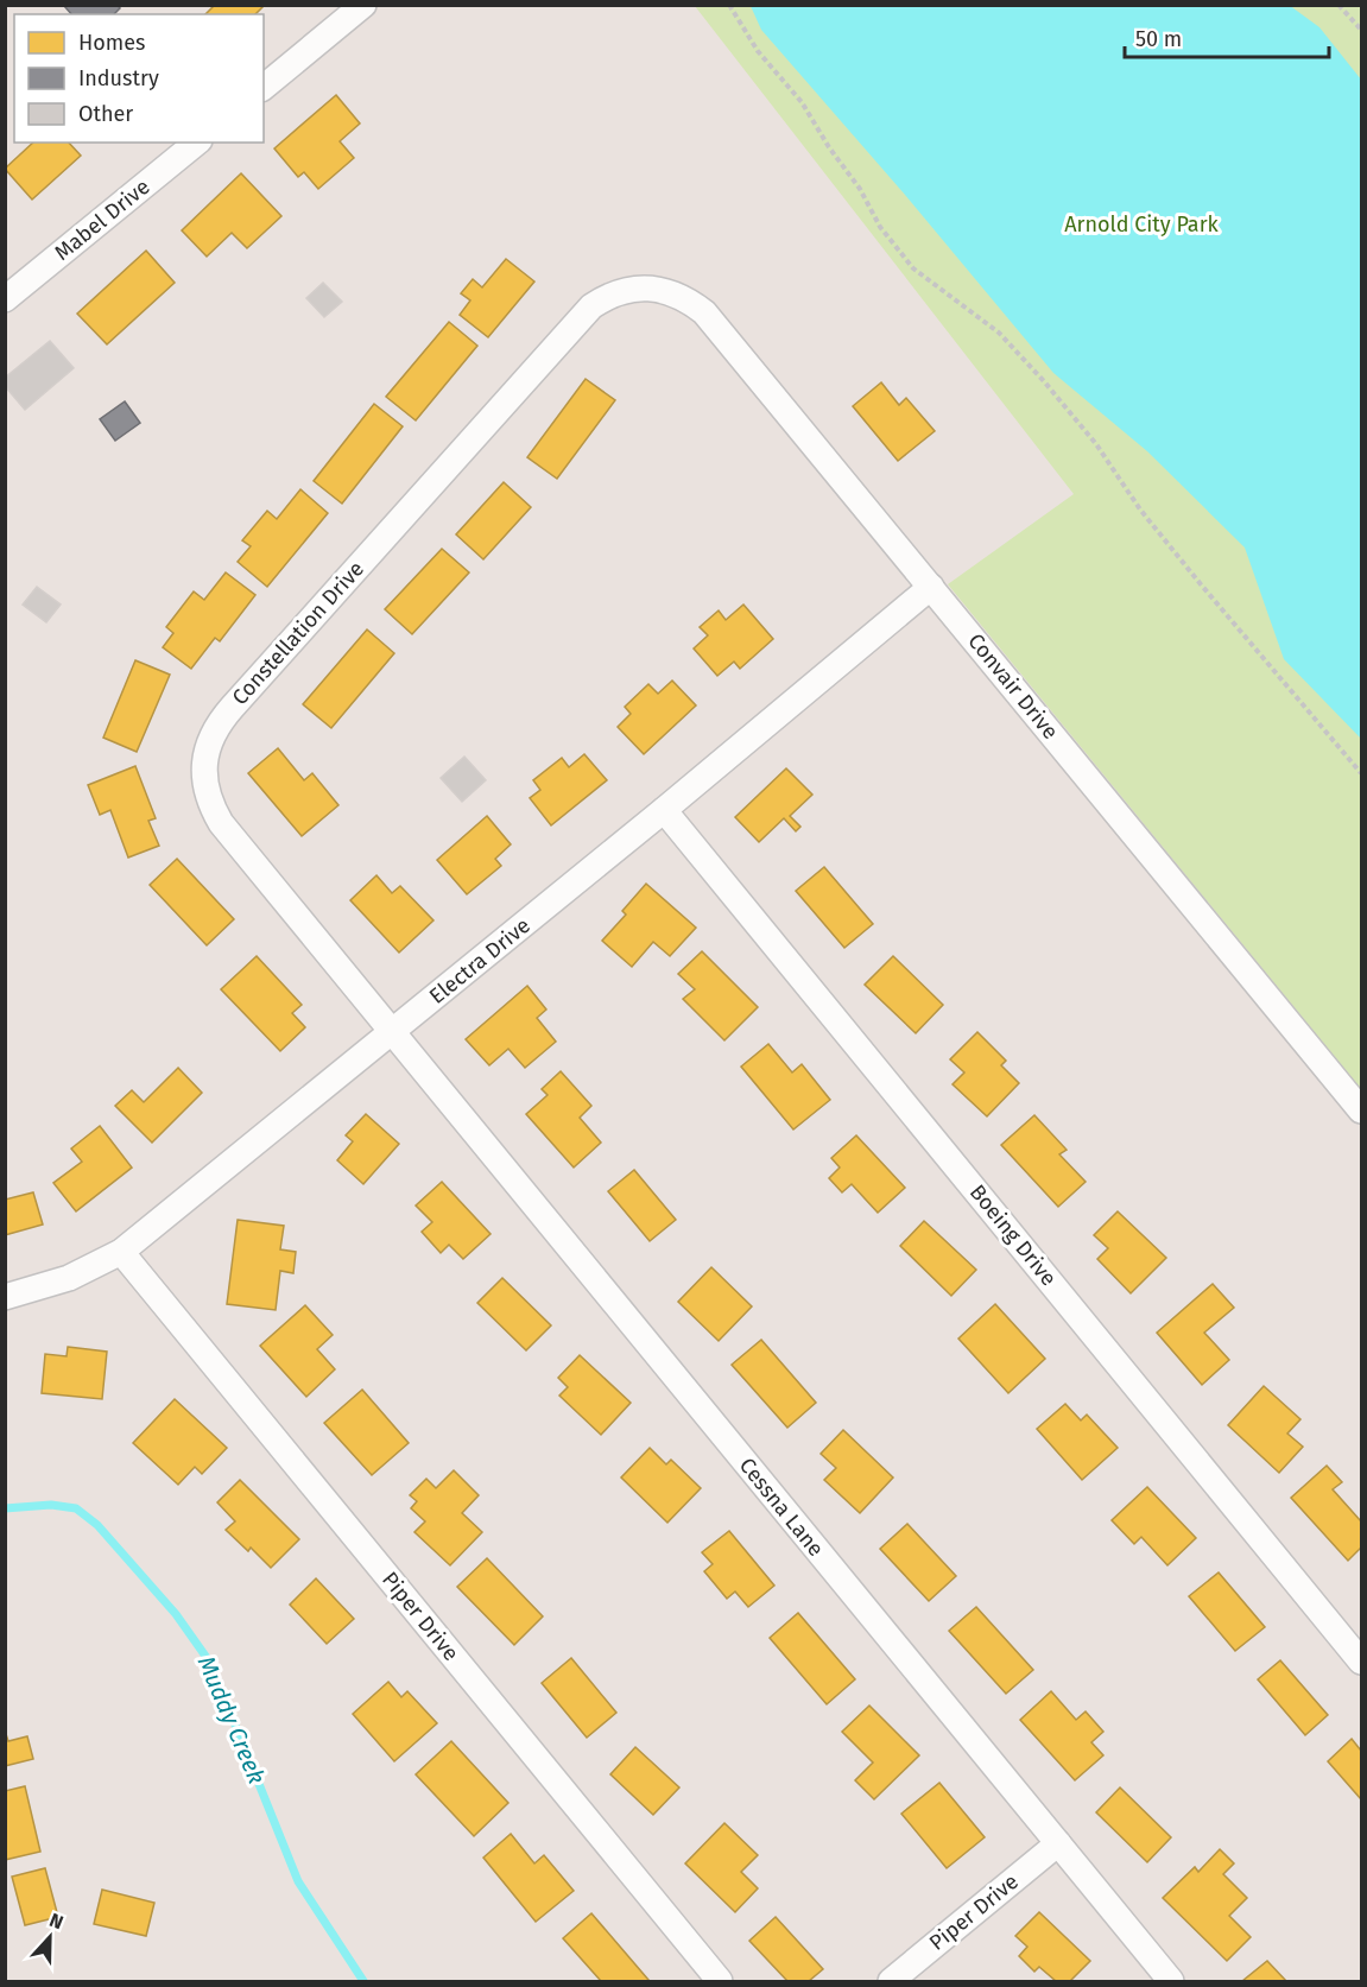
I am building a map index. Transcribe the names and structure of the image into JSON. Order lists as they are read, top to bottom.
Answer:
{
  "streets": {
    "street": [
      "Mabel Drive",
      "Constellation Drive",
      "Convair Drive",
      "Electra Drive",
      "Boeing Drive",
      "Cessna Lane",
      "Piper Drive"
    ]
  },
  "crossings": [
    ["Constellation Drive", "Convair Drive"],
    ["Constellation Drive", "Electra Drive"],
    ["Constellation Drive", "Cessna Lane"],
    ["Convair Drive", "Electra Drive"],
    ["Electra Drive", "Boeing Drive"],
    ["Electra Drive", "Cessna Lane"],
    ["Electra Drive", "Piper Drive"],
    ["Cessna Lane", "Piper Drive"]
  ],
  "water": ["Muddy Creek"],
  "parks": ["Arnold City Park"],
  "legend": ["Homes", "Industry", "Other"],
  "scale_bar": "50 m",
  "north": "top"
}
